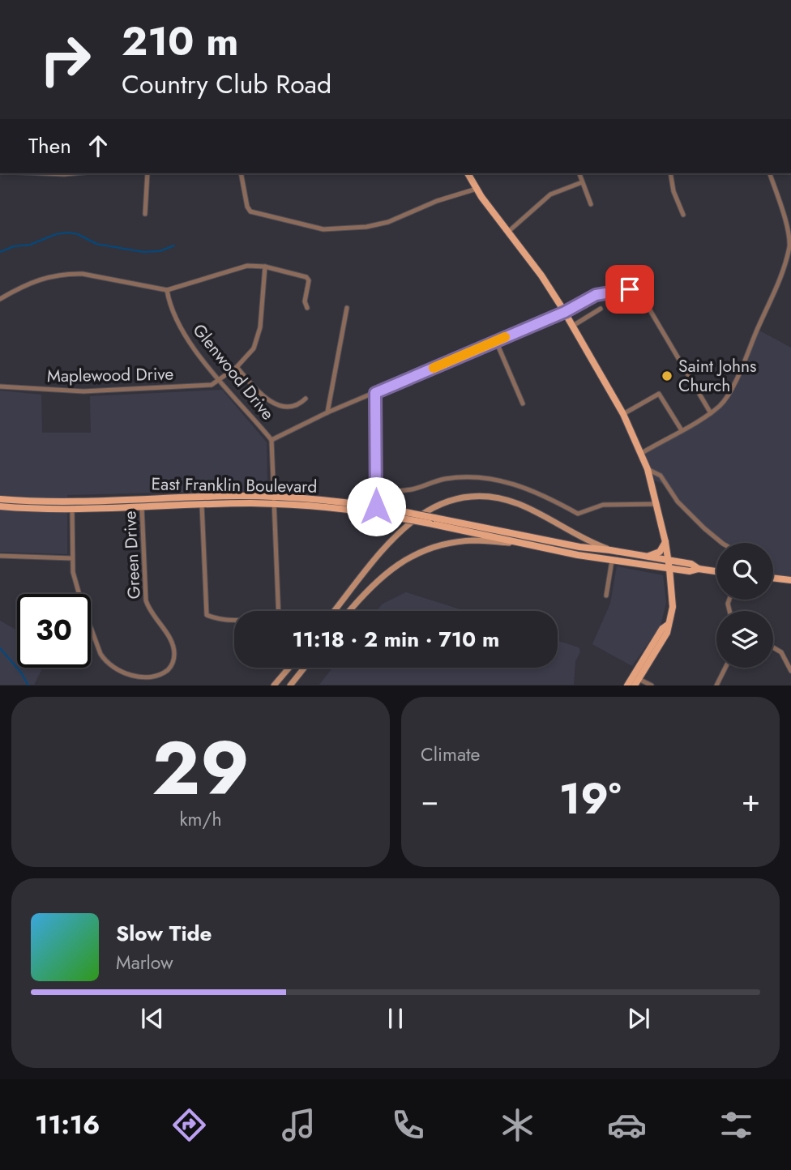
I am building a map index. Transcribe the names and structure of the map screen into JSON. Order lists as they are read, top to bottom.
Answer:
{
  "streets": {
    "main road": ["East Franklin Boulevard"],
    "street": ["Glenwood Drive", "Maplewood Drive", "Green Drive"]
  },
  "crossings": [
    ["Glenwood Drive", "Maplewood Drive"],
    ["East Franklin Boulevard", "Green Drive"]
  ],
  "places": ["Saint Johns Church"],
  "page": {
    "turn": ["210 m", "Country Club Road"],
    "then": "Then",
    "limit": "30",
    "trip": "11:18 · 2 min · 710 m",
    "tile": [
      ["29", "km/h"],
      "Climate"
    ],
    "heat": ["−", "19°", "+"],
    "song": ["Slow Tide", "Marlow"],
    "tabs": "11:16"
  }
}
